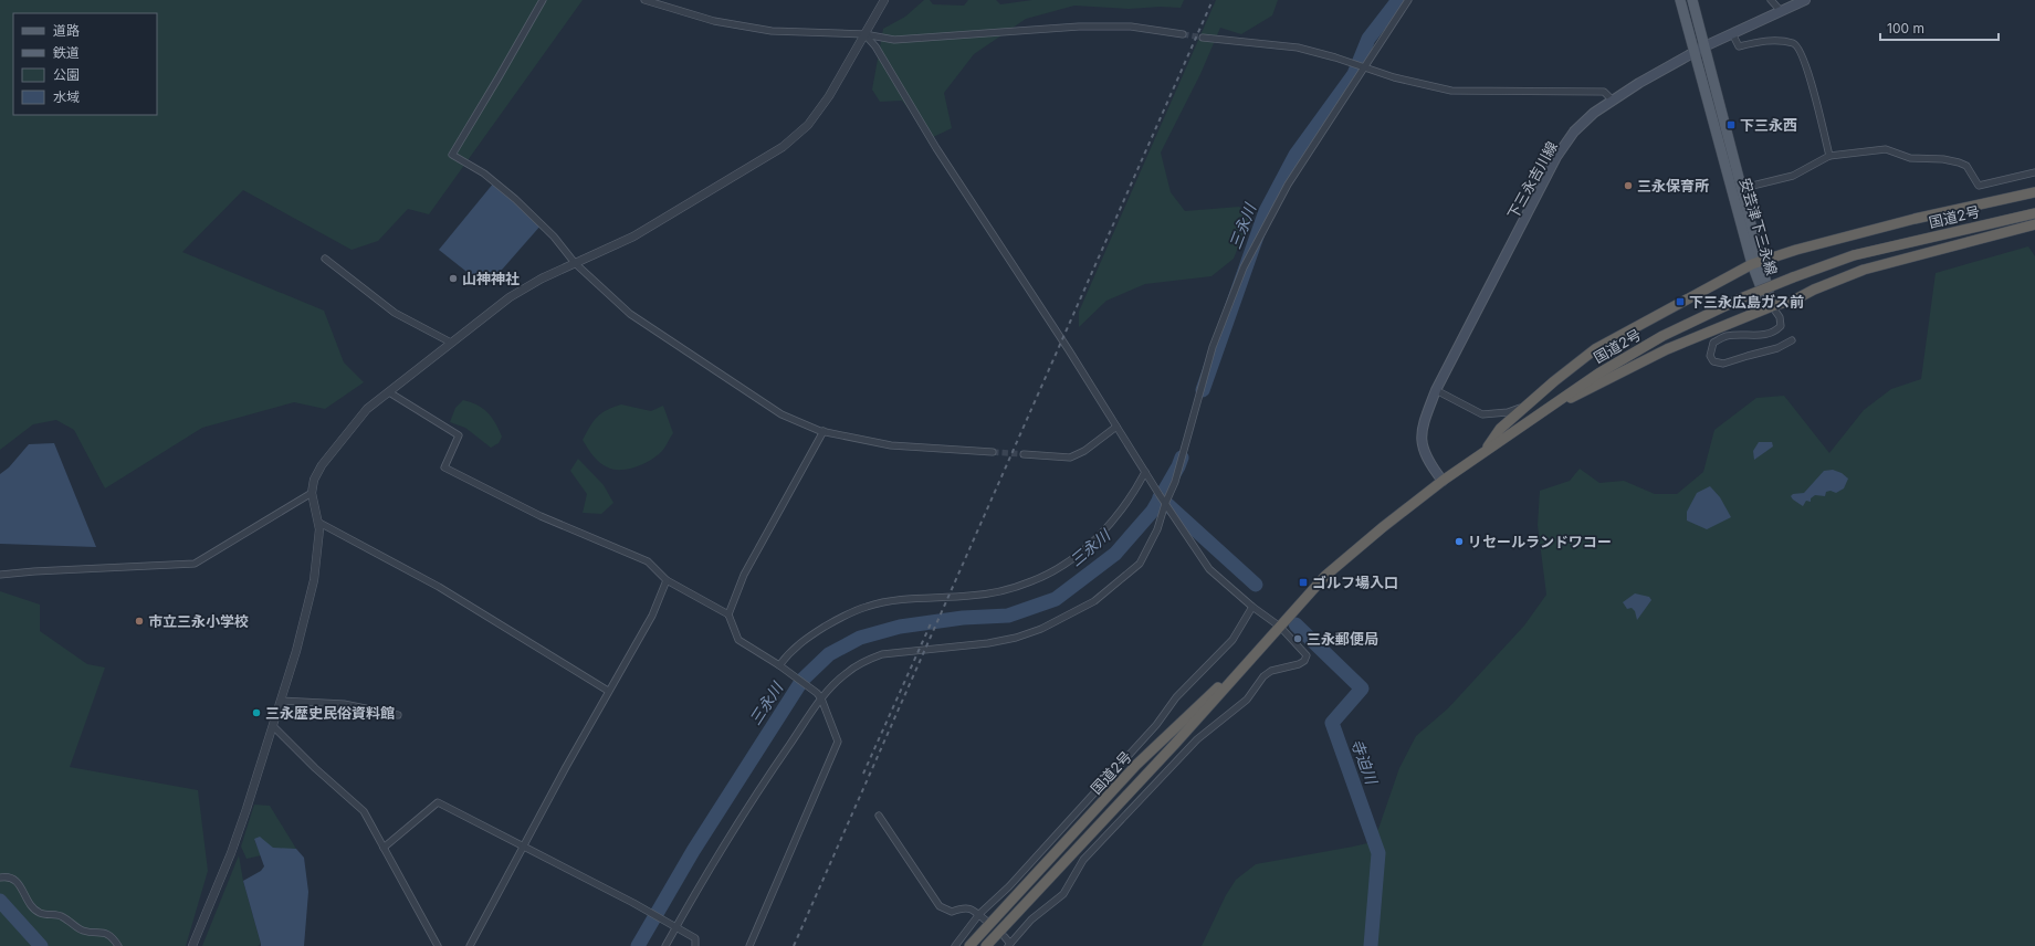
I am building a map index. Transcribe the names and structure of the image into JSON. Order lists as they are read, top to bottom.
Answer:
{
  "streets": {
    "highway": ["国道2号"],
    "main road": ["下三永吉川線", "安芸津下三永線"]
  },
  "crossings": [
    ["下三永吉川線", "国道2号"],
    ["下三永吉川線", "安芸津下三永線"]
  ],
  "water": ["三永川", "寺迫川"],
  "places": {
    "transit": ["下三永西", "下三永広島ガス前", "ゴルフ場入口"],
    "other": [
      "三永保育所",
      "山神神社",
      "リセールランドワコー",
      "市立三永小学校",
      "三永郵便局",
      "三永歴史民俗資料館"
    ]
  },
  "legend": [
    "道路",
    "鉄道",
    "公園",
    "水域"
  ],
  "scale_bar": "100 m"
}
